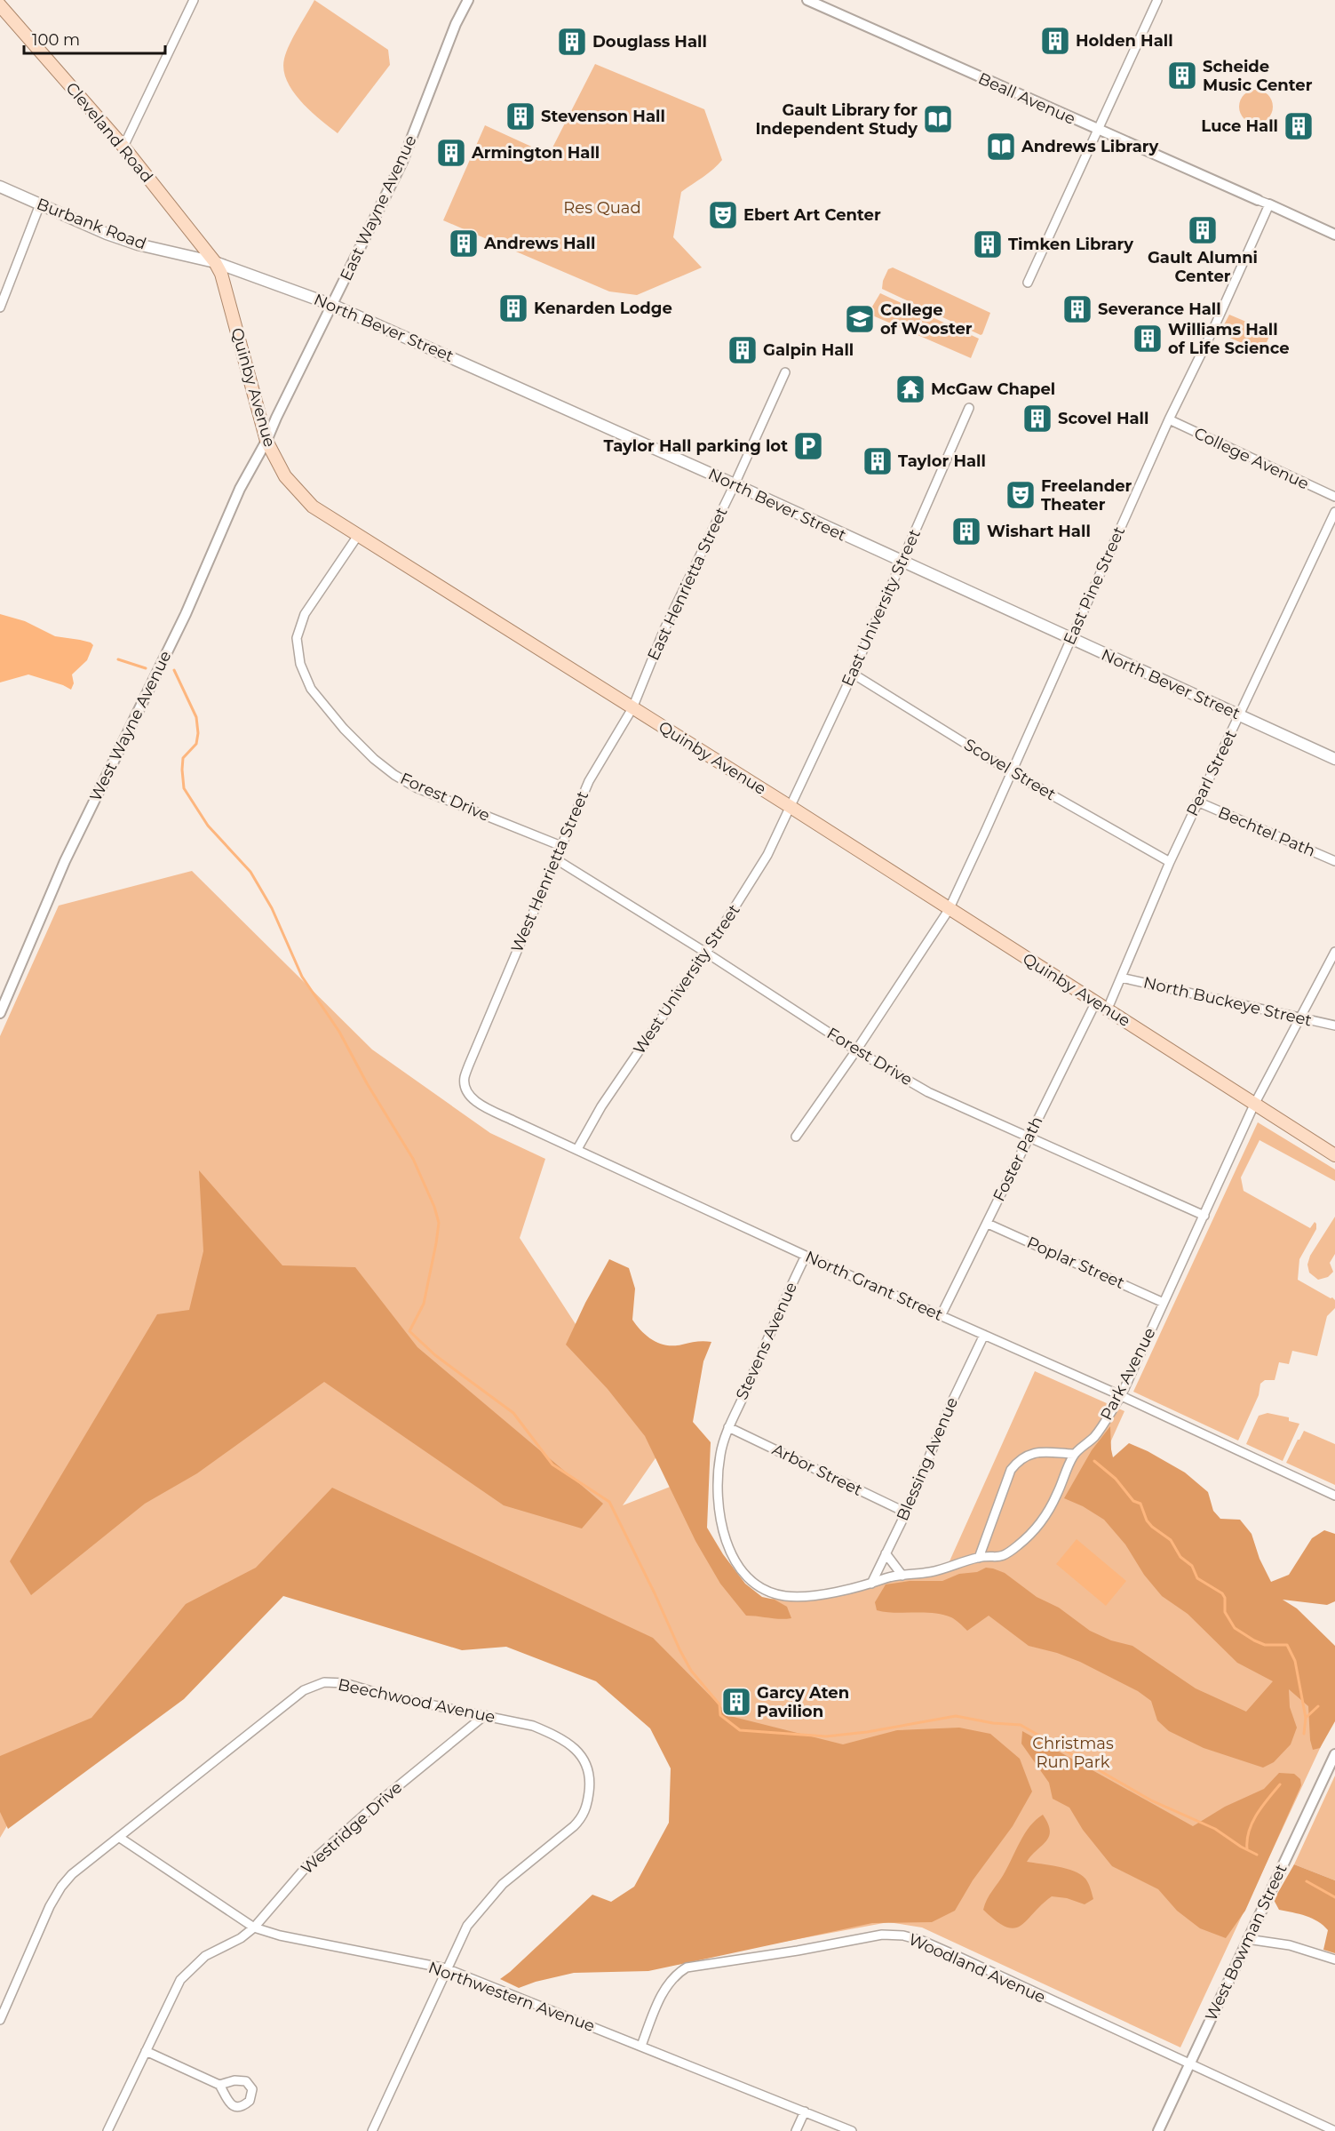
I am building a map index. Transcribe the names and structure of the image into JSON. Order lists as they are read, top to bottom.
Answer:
{
  "streets": {
    "main road": [
      "Cleveland Road",
      "Burbank Road",
      "North Bever Street",
      "Quinby Avenue"
    ],
    "street": [
      "Beall Avenue",
      "East Wayne Avenue",
      "College Avenue",
      "East Henrietta Street",
      "East Pine Street",
      "East University Street",
      "West Wayne Avenue",
      "Scovel Street",
      "Pearl Street",
      "Forest Drive",
      "Bechtel Path",
      "West Henrietta Street",
      "West University Street",
      "North Buckeye Street",
      "Foster Path",
      "Poplar Street",
      "North Grant Street",
      "Stevens Avenue",
      "Park Avenue",
      "Blessing Avenue",
      "Arbor Street",
      "Beechwood Avenue",
      "Westridge Drive",
      "West Bowman Street",
      "Woodland Avenue",
      "Northwestern Avenue"
    ]
  },
  "crossings": [
    ["Beall Avenue", "East Pine Street"],
    ["Cleveland Road", "Burbank Road"],
    ["Cleveland Road", "North Bever Street"],
    ["Cleveland Road", "Quinby Avenue"],
    ["East Wayne Avenue", "North Bever Street"],
    ["East Wayne Avenue", "Quinby Avenue"],
    ["East Wayne Avenue", "West Wayne Avenue"],
    ["Burbank Road", "North Bever Street"],
    ["Burbank Road", "Quinby Avenue"],
    ["North Bever Street", "Quinby Avenue"],
    ["North Bever Street", "East Henrietta Street"],
    ["North Bever Street", "East Pine Street"],
    ["North Bever Street", "East University Street"],
    ["North Bever Street", "Pearl Street"],
    ["Quinby Avenue", "East Henrietta Street"],
    ["Quinby Avenue", "East Pine Street"],
    ["Quinby Avenue", "East University Street"],
    ["Quinby Avenue", "West Wayne Avenue"],
    ["Quinby Avenue", "Pearl Street"],
    ["Quinby Avenue", "Forest Drive"],
    ["Quinby Avenue", "West Henrietta Street"],
    ["Quinby Avenue", "West University Street"],
    ["Quinby Avenue", "Foster Path"],
    ["Quinby Avenue", "Park Avenue"],
    ["College Avenue", "East Pine Street"],
    ["East Henrietta Street", "West Henrietta Street"],
    ["East Pine Street", "Scovel Street"],
    ["East Pine Street", "Forest Drive"],
    ["East University Street", "Scovel Street"],
    ["East University Street", "West University Street"],
    ["Scovel Street", "Pearl Street"],
    ["Pearl Street", "Bechtel Path"],
    ["Pearl Street", "North Buckeye Street"],
    ["Forest Drive", "West Henrietta Street"],
    ["Forest Drive", "West University Street"],
    ["Forest Drive", "Foster Path"],
    ["Forest Drive", "Park Avenue"],
    ["West Henrietta Street", "North Grant Street"],
    ["West University Street", "North Grant Street"],
    ["North Buckeye Street", "Park Avenue"],
    ["Foster Path", "Poplar Street"],
    ["Foster Path", "North Grant Street"],
    ["Poplar Street", "Park Avenue"],
    ["North Grant Street", "Stevens Avenue"],
    ["North Grant Street", "Park Avenue"],
    ["North Grant Street", "Blessing Avenue"],
    ["Stevens Avenue", "Park Avenue"],
    ["Stevens Avenue", "Blessing Avenue"],
    ["Stevens Avenue", "Arbor Street"],
    ["Park Avenue", "Blessing Avenue"],
    ["Blessing Avenue", "Arbor Street"],
    ["Beechwood Avenue", "Westridge Drive"],
    ["Beechwood Avenue", "Northwestern Avenue"],
    ["Westridge Drive", "Northwestern Avenue"],
    ["West Bowman Street", "Woodland Avenue"],
    ["Woodland Avenue", "Northwestern Avenue"]
  ],
  "parks": ["Res Quad", "Christmas Run Park"],
  "places": {
    "building": [
      "Holden Hall",
      "Douglass Hall",
      "Scheide Music Center",
      "Stevenson Hall",
      "Luce Hall",
      "Armington Hall",
      "Gault Alumni Center",
      "Andrews Hall",
      "Timken Library",
      "Kenarden Lodge",
      "Severance Hall",
      "Williams Hall of Life Science",
      "Galpin Hall",
      "Scovel Hall",
      "Taylor Hall",
      "Wishart Hall",
      "Garcy Aten Pavilion"
    ],
    "library": ["Gault Library for Independent Study", "Andrews Library"],
    "theatre": ["Ebert Art Center", "Freelander Theater"],
    "school or university": ["College of Wooster"],
    "temple": ["McGaw Chapel"],
    "parking": ["Taylor Hall parking lot"]
  },
  "scale_bar": "100 m"
}
